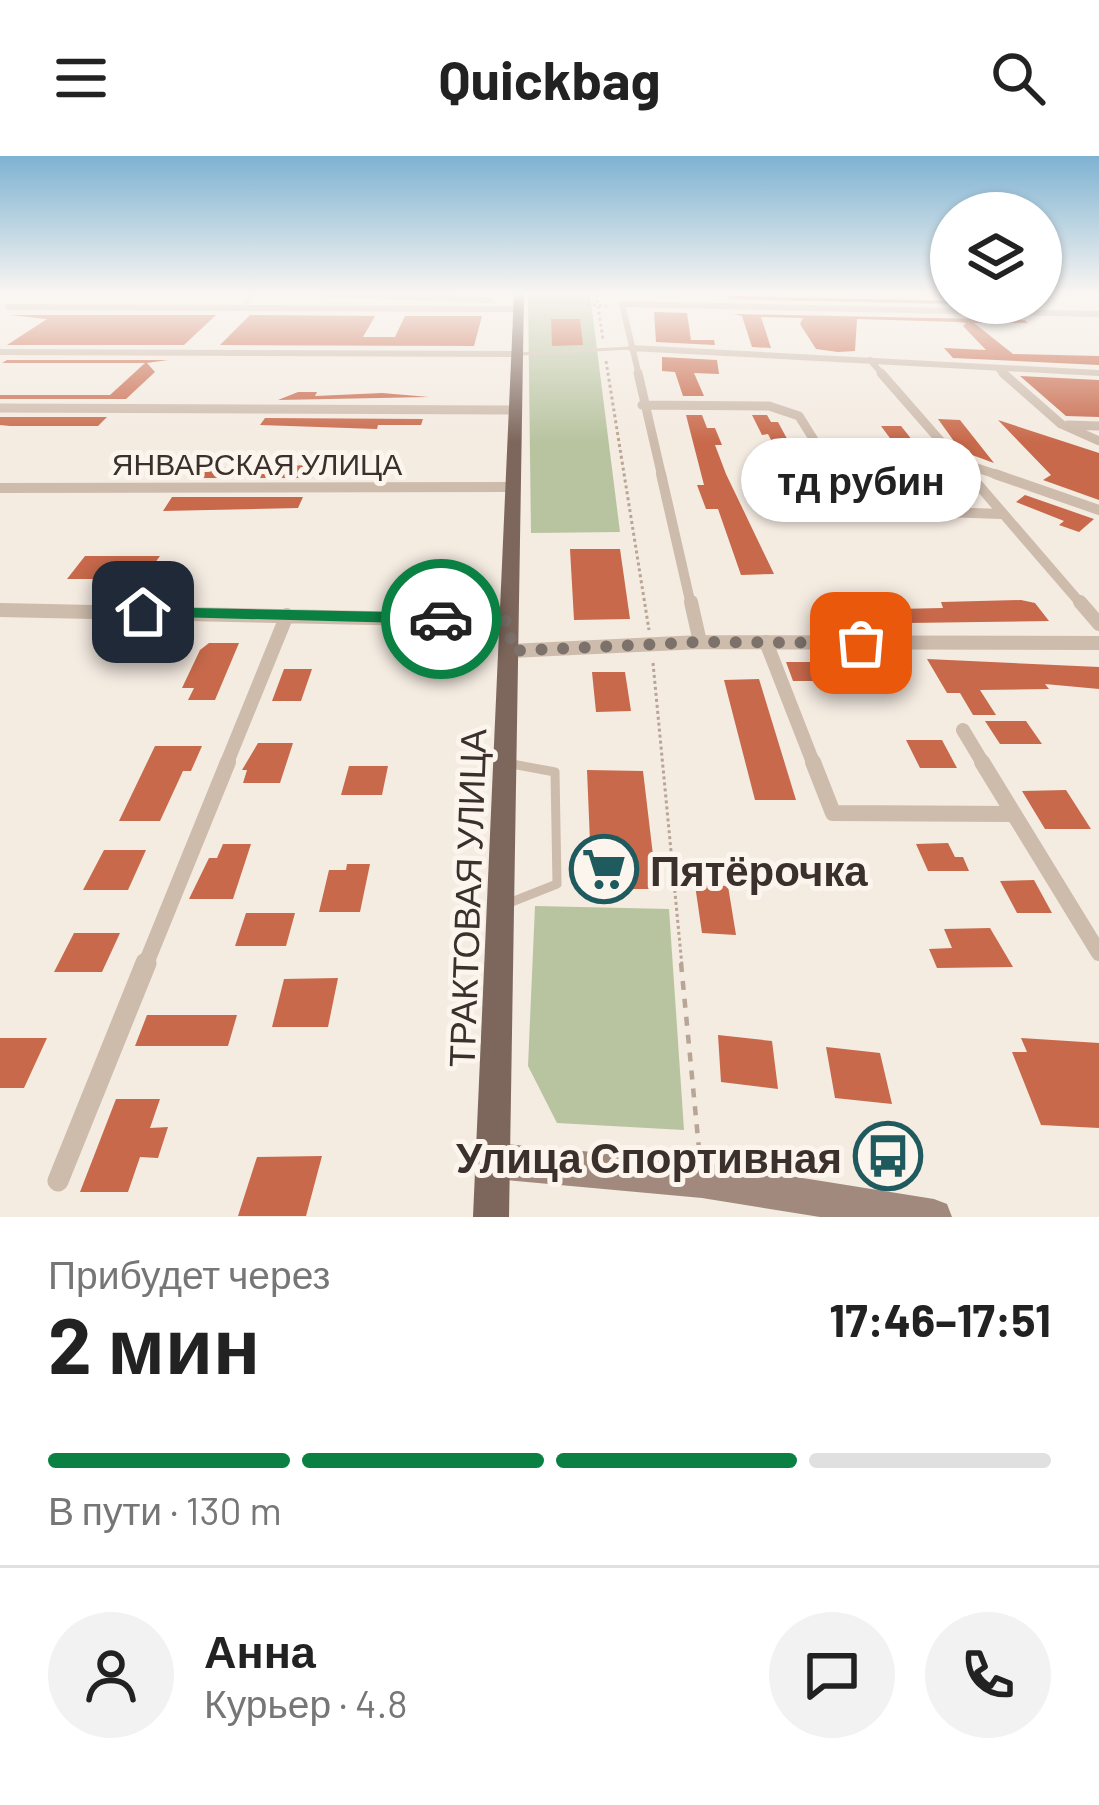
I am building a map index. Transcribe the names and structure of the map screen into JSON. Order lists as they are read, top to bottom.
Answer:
{
  "streets": {
    "main road": ["ТРАКТОВАЯ УЛИЦА"],
    "street": ["ЯНВАРСКАЯ УЛИЦА"]
  },
  "crossings": [
    ["ЯНВАРСКАЯ УЛИЦА", "ТРАКТОВАЯ УЛИЦА"]
  ],
  "places": {
    "other": ["тд рубин"],
    "supermarket": ["Пятёрочка"],
    "bus stop": ["Улица Спортивная"]
  },
  "page": {
    "header": "Quickbag",
    "bubble": "тд рубин",
    "heading": ["2 мин", "Прибудет через", "17:46–17:51"],
    "panel": ["Анна", "Курьер · 4.8"],
    "bar": "В пути · 130 m"
  }
}
